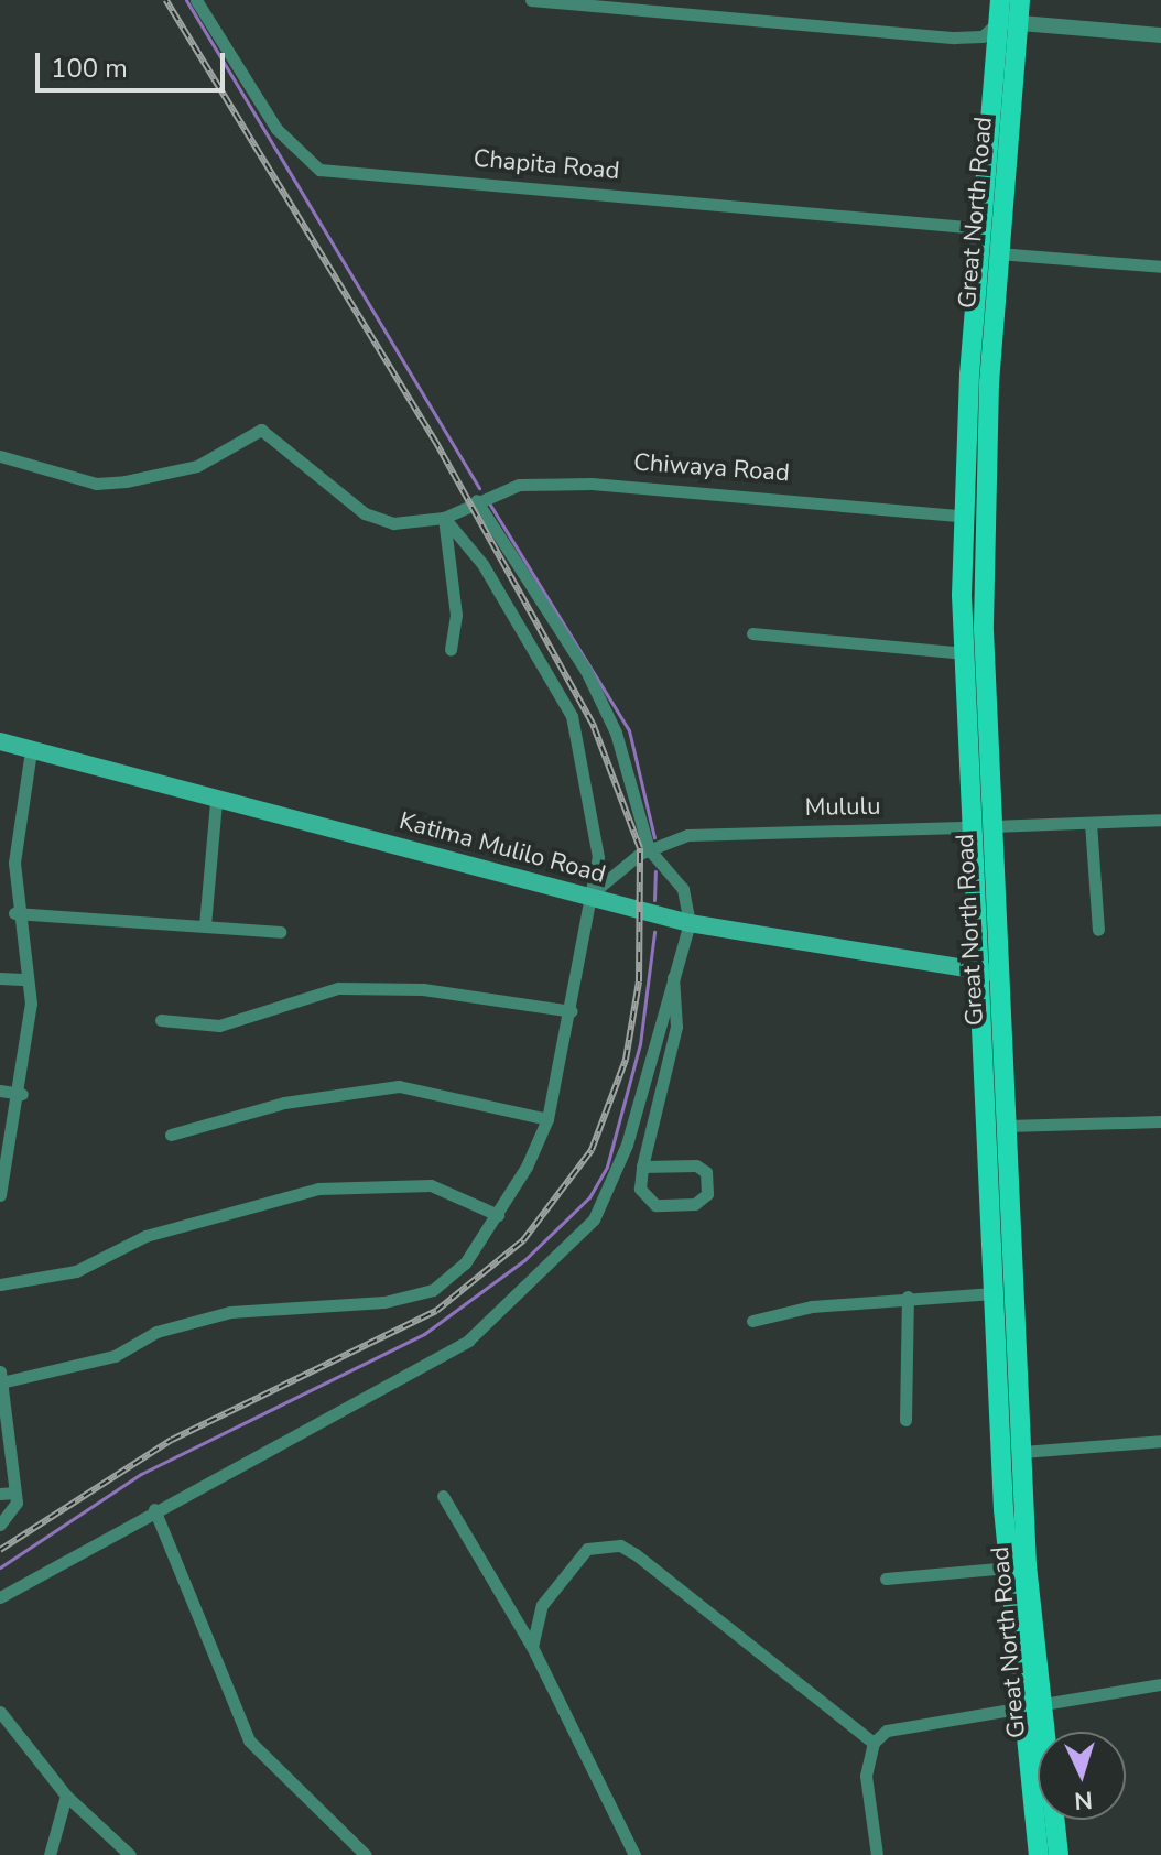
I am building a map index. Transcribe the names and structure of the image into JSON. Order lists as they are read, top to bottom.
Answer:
{
  "streets": {
    "main road": ["Great North Road", "Katima Mulilo Road"],
    "street": ["Chapita Road", "Chiwaya Road", "Mululu"]
  },
  "crossings": [
    ["Chapita Road", "Great North Road"],
    ["Great North Road", "Chiwaya Road"],
    ["Great North Road", "Mululu"],
    ["Great North Road", "Katima Mulilo Road"]
  ],
  "scale_bar": "100 m",
  "north": "bottom"
}
